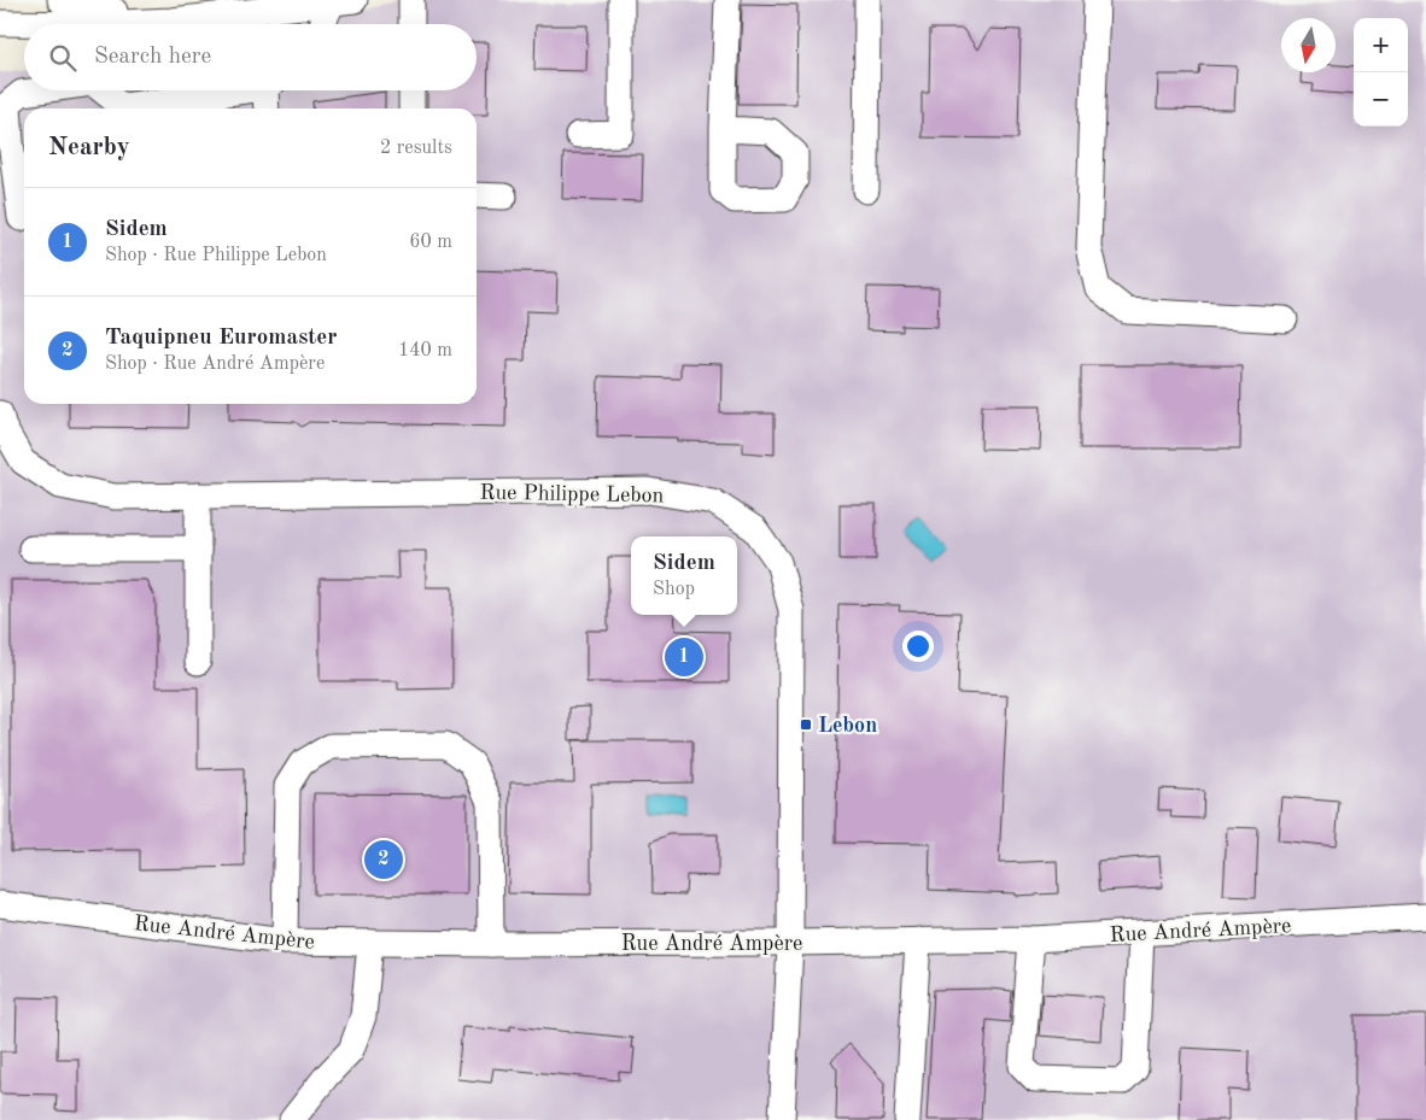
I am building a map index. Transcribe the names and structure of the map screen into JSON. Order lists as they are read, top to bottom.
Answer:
{
  "streets": {
    "street": ["Rue Philippe Lebon", "Rue André Ampère"]
  },
  "crossings": [
    ["Rue Philippe Lebon", "Rue André Ampère"]
  ],
  "places": {
    "transit": ["Lebon"]
  },
  "north": "bottom",
  "page": {
    "map_buttons": ["+", "−"],
    "search": "Search here",
    "heading": ["Nearby", "2 results"],
    "list": [
      {
        "mark": "1",
        "name": "Sidem",
        "note": "Shop · Rue Philippe Lebon",
        "value": "60 m"
      },
      {
        "mark": "2",
        "name": "Taquipneu Euromaster",
        "note": "Shop · Rue André Ampère",
        "value": "140 m"
      }
    ],
    "popup": ["Sidem", "Shop"],
    "pins": ["1", "2"]
  }
}
